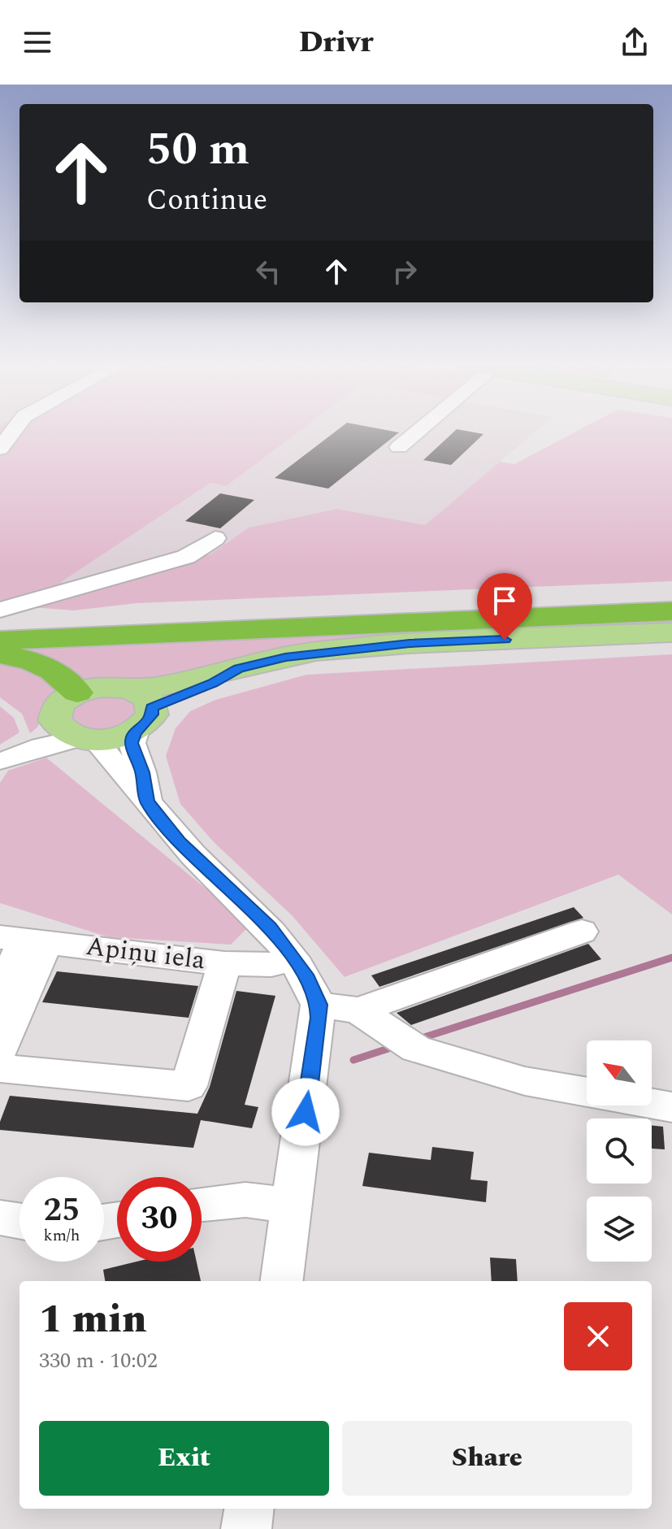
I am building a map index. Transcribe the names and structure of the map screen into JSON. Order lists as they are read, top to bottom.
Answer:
{
  "streets": {
    "street": ["Apiņu iela"]
  },
  "north": "top left",
  "page": {
    "header": "Drivr",
    "turn": ["50 m", "Continue"],
    "speed": "25 km/h",
    "limit": "30",
    "heading": ["1 min", "330 m · 10:02"],
    "buttons": ["Exit", "Share"]
  }
}
